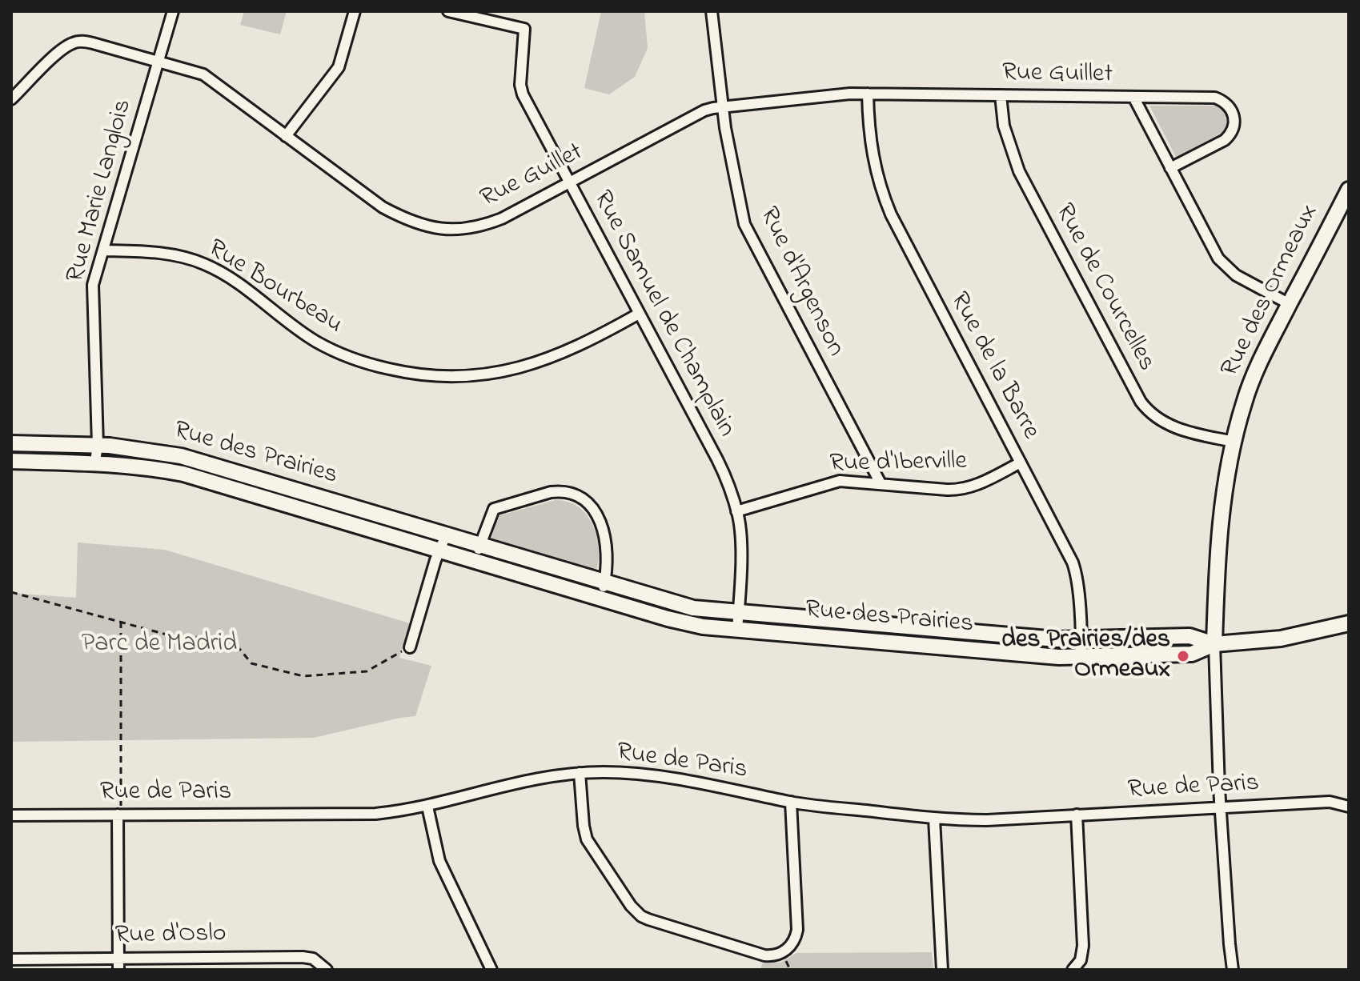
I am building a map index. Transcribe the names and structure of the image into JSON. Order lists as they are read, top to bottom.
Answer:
{
  "streets": {
    "street": [
      "Rue Guillet",
      "Rue Marie Langlois",
      "Rue d'Argenson",
      "Rue Bourbeau",
      "Rue de Courcelles",
      "Rue des Ormeaux",
      "Rue Samuel de Champlain",
      "Rue de la Barre",
      "Rue des Prairies",
      "Rue d'Iberville",
      "Rue de Paris",
      "Rue d'Oslo"
    ]
  },
  "crossings": [
    ["Rue Guillet", "Rue Marie Langlois"],
    ["Rue Guillet", "Rue d'Argenson"],
    ["Rue Guillet", "Rue de Courcelles"],
    ["Rue Guillet", "Rue des Ormeaux"],
    ["Rue Guillet", "Rue Samuel de Champlain"],
    ["Rue Guillet", "Rue de la Barre"],
    ["Rue Marie Langlois", "Rue Bourbeau"],
    ["Rue Marie Langlois", "Rue des Prairies"],
    ["Rue d'Argenson", "Rue d'Iberville"],
    ["Rue Bourbeau", "Rue Samuel de Champlain"],
    ["Rue de Courcelles", "Rue des Ormeaux"],
    ["Rue des Ormeaux", "Rue des Prairies"],
    ["Rue Samuel de Champlain", "Rue des Prairies"],
    ["Rue Samuel de Champlain", "Rue d'Iberville"],
    ["Rue de la Barre", "Rue des Prairies"],
    ["Rue de la Barre", "Rue d'Iberville"]
  ],
  "parks": ["Parc de Madrid"],
  "places": ["des Prairies/des Ormeaux"]
}
